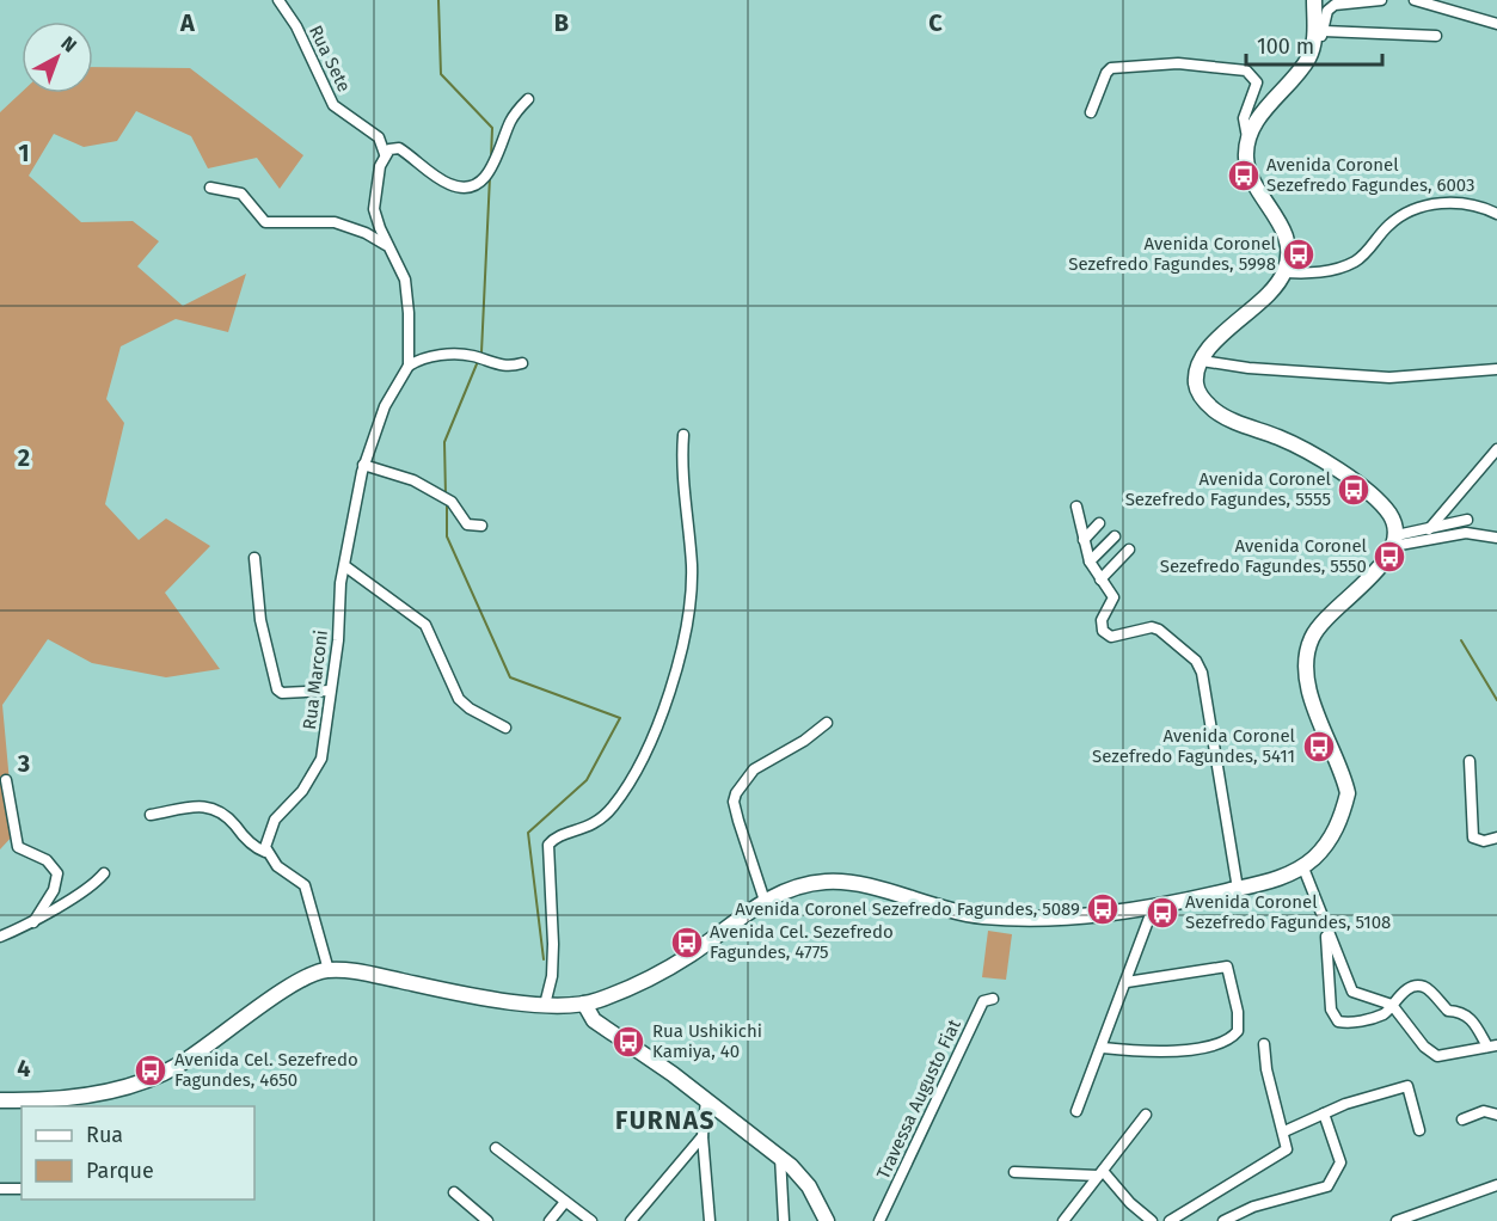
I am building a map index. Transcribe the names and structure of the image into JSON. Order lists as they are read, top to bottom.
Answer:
{
  "streets": {
    "street": ["Rua Sete", "Rua Marconi", "Travessa Augusto Fiat"]
  },
  "districts": ["FURNAS"],
  "places": {
    "bus stop": [
      "Avenida Coronel Sezefredo Fagundes, 6003",
      "Avenida Coronel Sezefredo Fagundes, 5998",
      "Avenida Coronel Sezefredo Fagundes, 5555",
      "Avenida Coronel Sezefredo Fagundes, 5550",
      "Avenida Coronel Sezefredo Fagundes, 5411",
      "Avenida Coronel Sezefredo Fagundes, 5089",
      "Avenida Coronel Sezefredo Fagundes, 5108",
      "Avenida Cel. Sezefredo Fagundes, 4775",
      "Rua Ushikichi Kamiya, 40",
      "Avenida Cel. Sezefredo Fagundes, 4650"
    ]
  },
  "legend": ["Rua", "Parque"],
  "scale_bar": "100 m",
  "north": "top right",
  "grid": {
    "columns": ["A", "B", "C"],
    "rows": [
      "1",
      "2",
      "3",
      "4"
    ]
  }
}
